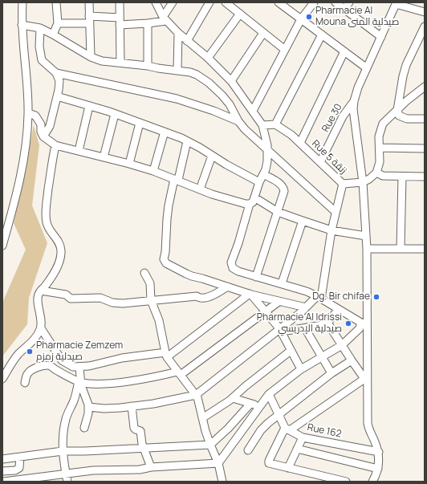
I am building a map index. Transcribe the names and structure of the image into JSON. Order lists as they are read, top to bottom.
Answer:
{
  "streets": {
    "street": ["Rue 30", "Rue 5 زنقة", "Rue 162"]
  },
  "crossings": [
    ["Rue 30", "Rue 5 زنقة"]
  ],
  "places": [
    "Pharmacie Al Mouna صيدلية المنى",
    "Dg. Bir chifae",
    "Pharmacie Al Idrissi صيدلية الإدريسي",
    "Pharmacie Zemzem صيدلية زمزم"
  ]
}
